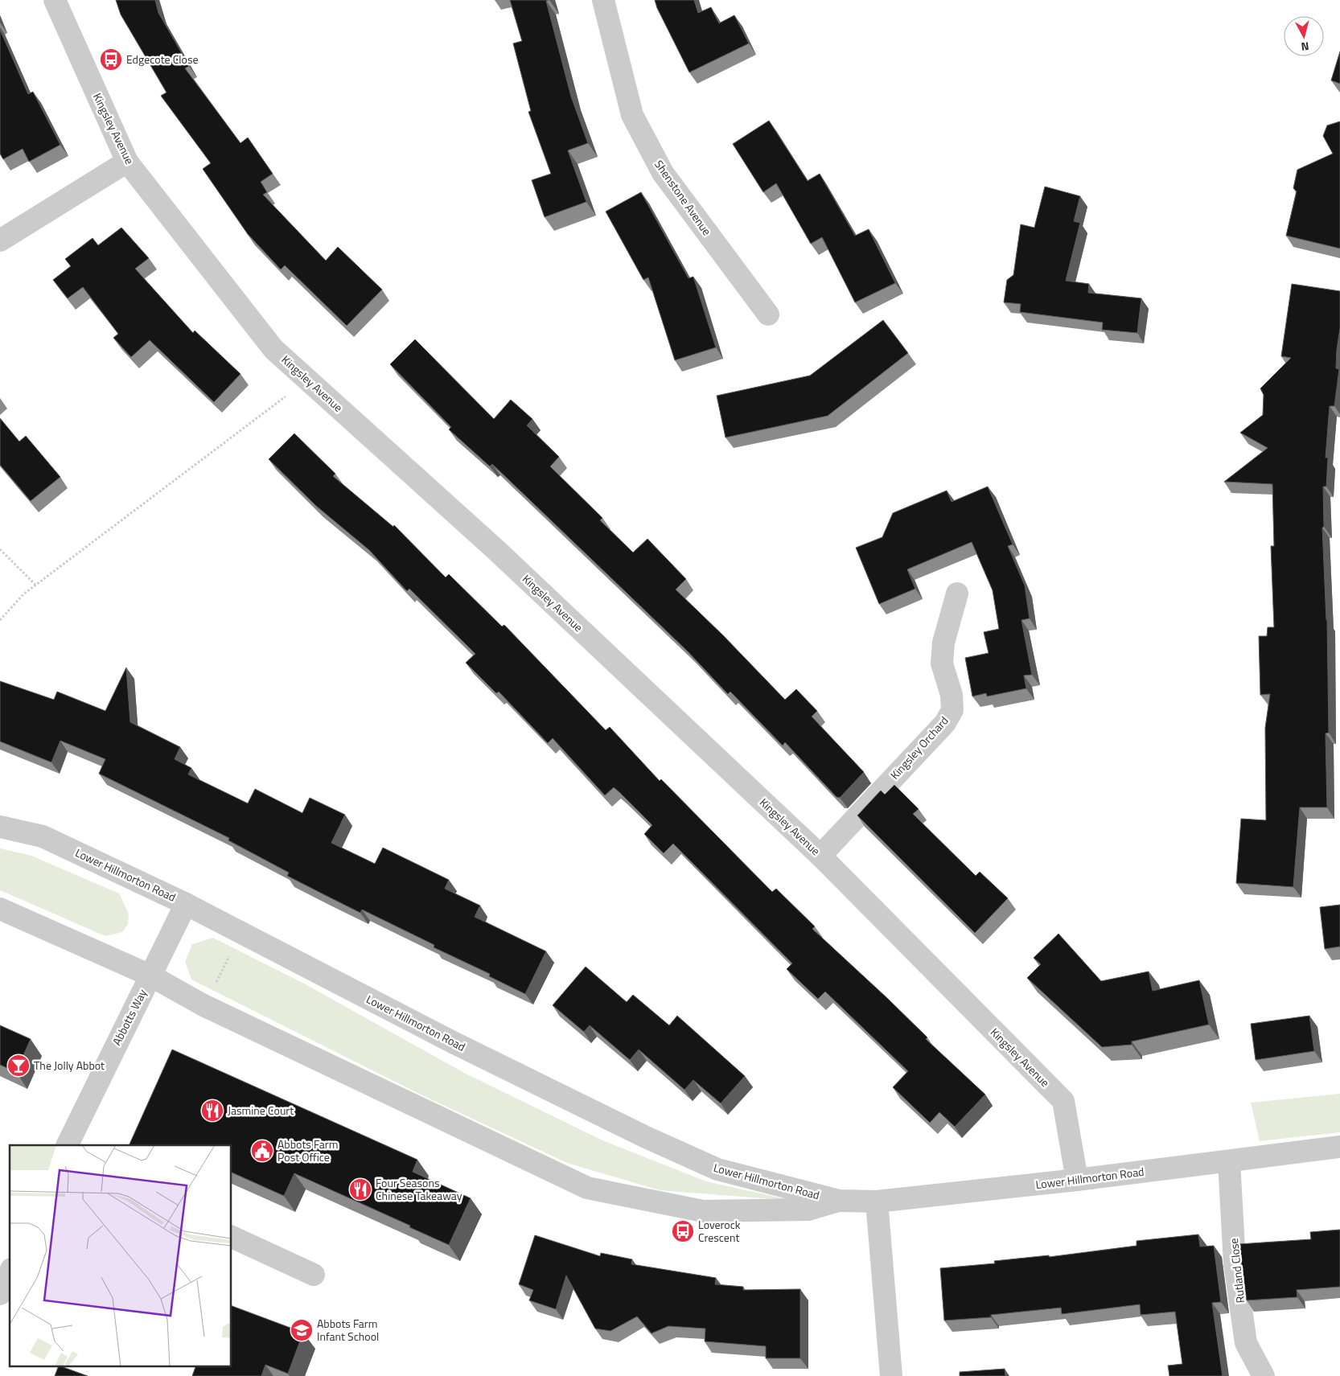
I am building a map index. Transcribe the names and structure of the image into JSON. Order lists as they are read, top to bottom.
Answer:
{
  "streets": {
    "street": [
      "Kingsley Avenue",
      "Shenstone Avenue",
      "Kingsley Orchard",
      "Lower Hillmorton Road",
      "Abbotts Way",
      "Rutland Close"
    ]
  },
  "crossings": [
    ["Kingsley Avenue", "Kingsley Orchard"],
    ["Kingsley Avenue", "Lower Hillmorton Road"],
    ["Lower Hillmorton Road", "Abbotts Way"],
    ["Lower Hillmorton Road", "Rutland Close"]
  ],
  "places": {
    "bus stop": ["Edgecote Close", "Loverock Crescent"],
    "bar": ["The Jolly Abbot"],
    "restaurant": ["Jasmine Court", "Four Seasons Chinese Takeaway"],
    "public building": ["Abbots Farm Post Office"],
    "school or university": ["Abbots Farm Infant School"]
  },
  "north": "bottom"
}
